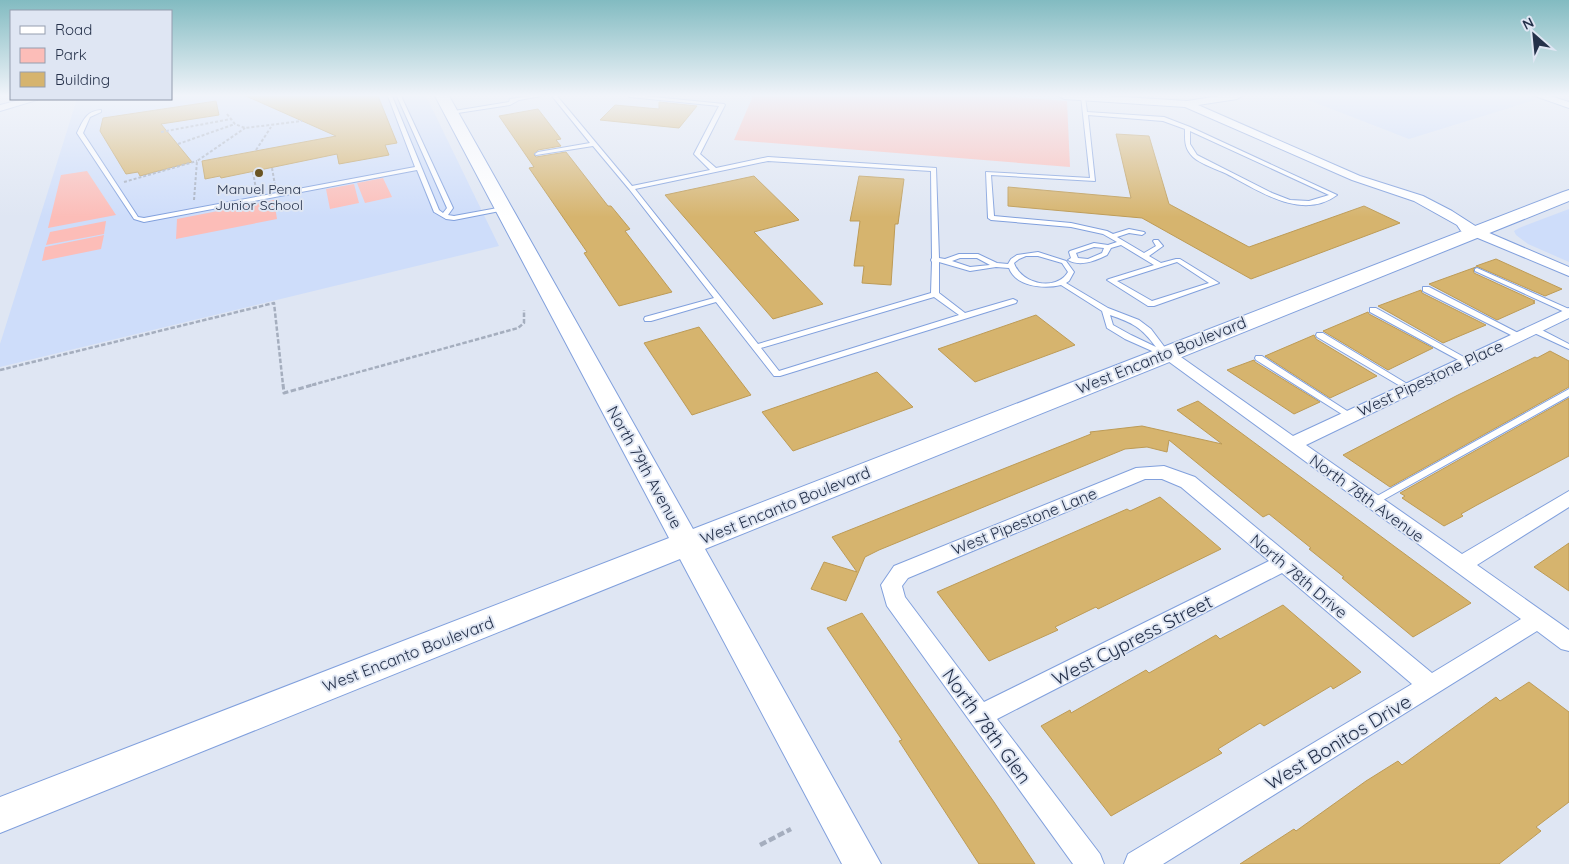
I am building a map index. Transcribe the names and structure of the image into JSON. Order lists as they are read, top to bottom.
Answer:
{
  "streets": {
    "street": [
      "West Encanto Boulevard",
      "West Pipestone Place",
      "North 79th Avenue",
      "North 78th Avenue",
      "West Pipestone Lane",
      "North 78th Drive",
      "West Cypress Street",
      "North 78th Glen",
      "West Bonitos Drive"
    ]
  },
  "crossings": [
    ["West Encanto Boulevard", "North 79th Avenue"],
    ["West Encanto Boulevard", "North 78th Avenue"],
    ["West Pipestone Place", "North 78th Avenue"],
    ["North 78th Avenue", "West Bonitos Drive"],
    ["West Pipestone Lane", "North 78th Drive"],
    ["West Pipestone Lane", "North 78th Glen"],
    ["North 78th Drive", "West Cypress Street"],
    ["North 78th Drive", "West Bonitos Drive"],
    ["West Cypress Street", "North 78th Glen"]
  ],
  "places": ["Manuel Pena Junior School"],
  "legend": ["Road", "Park", "Building"],
  "north": "top left"
}
